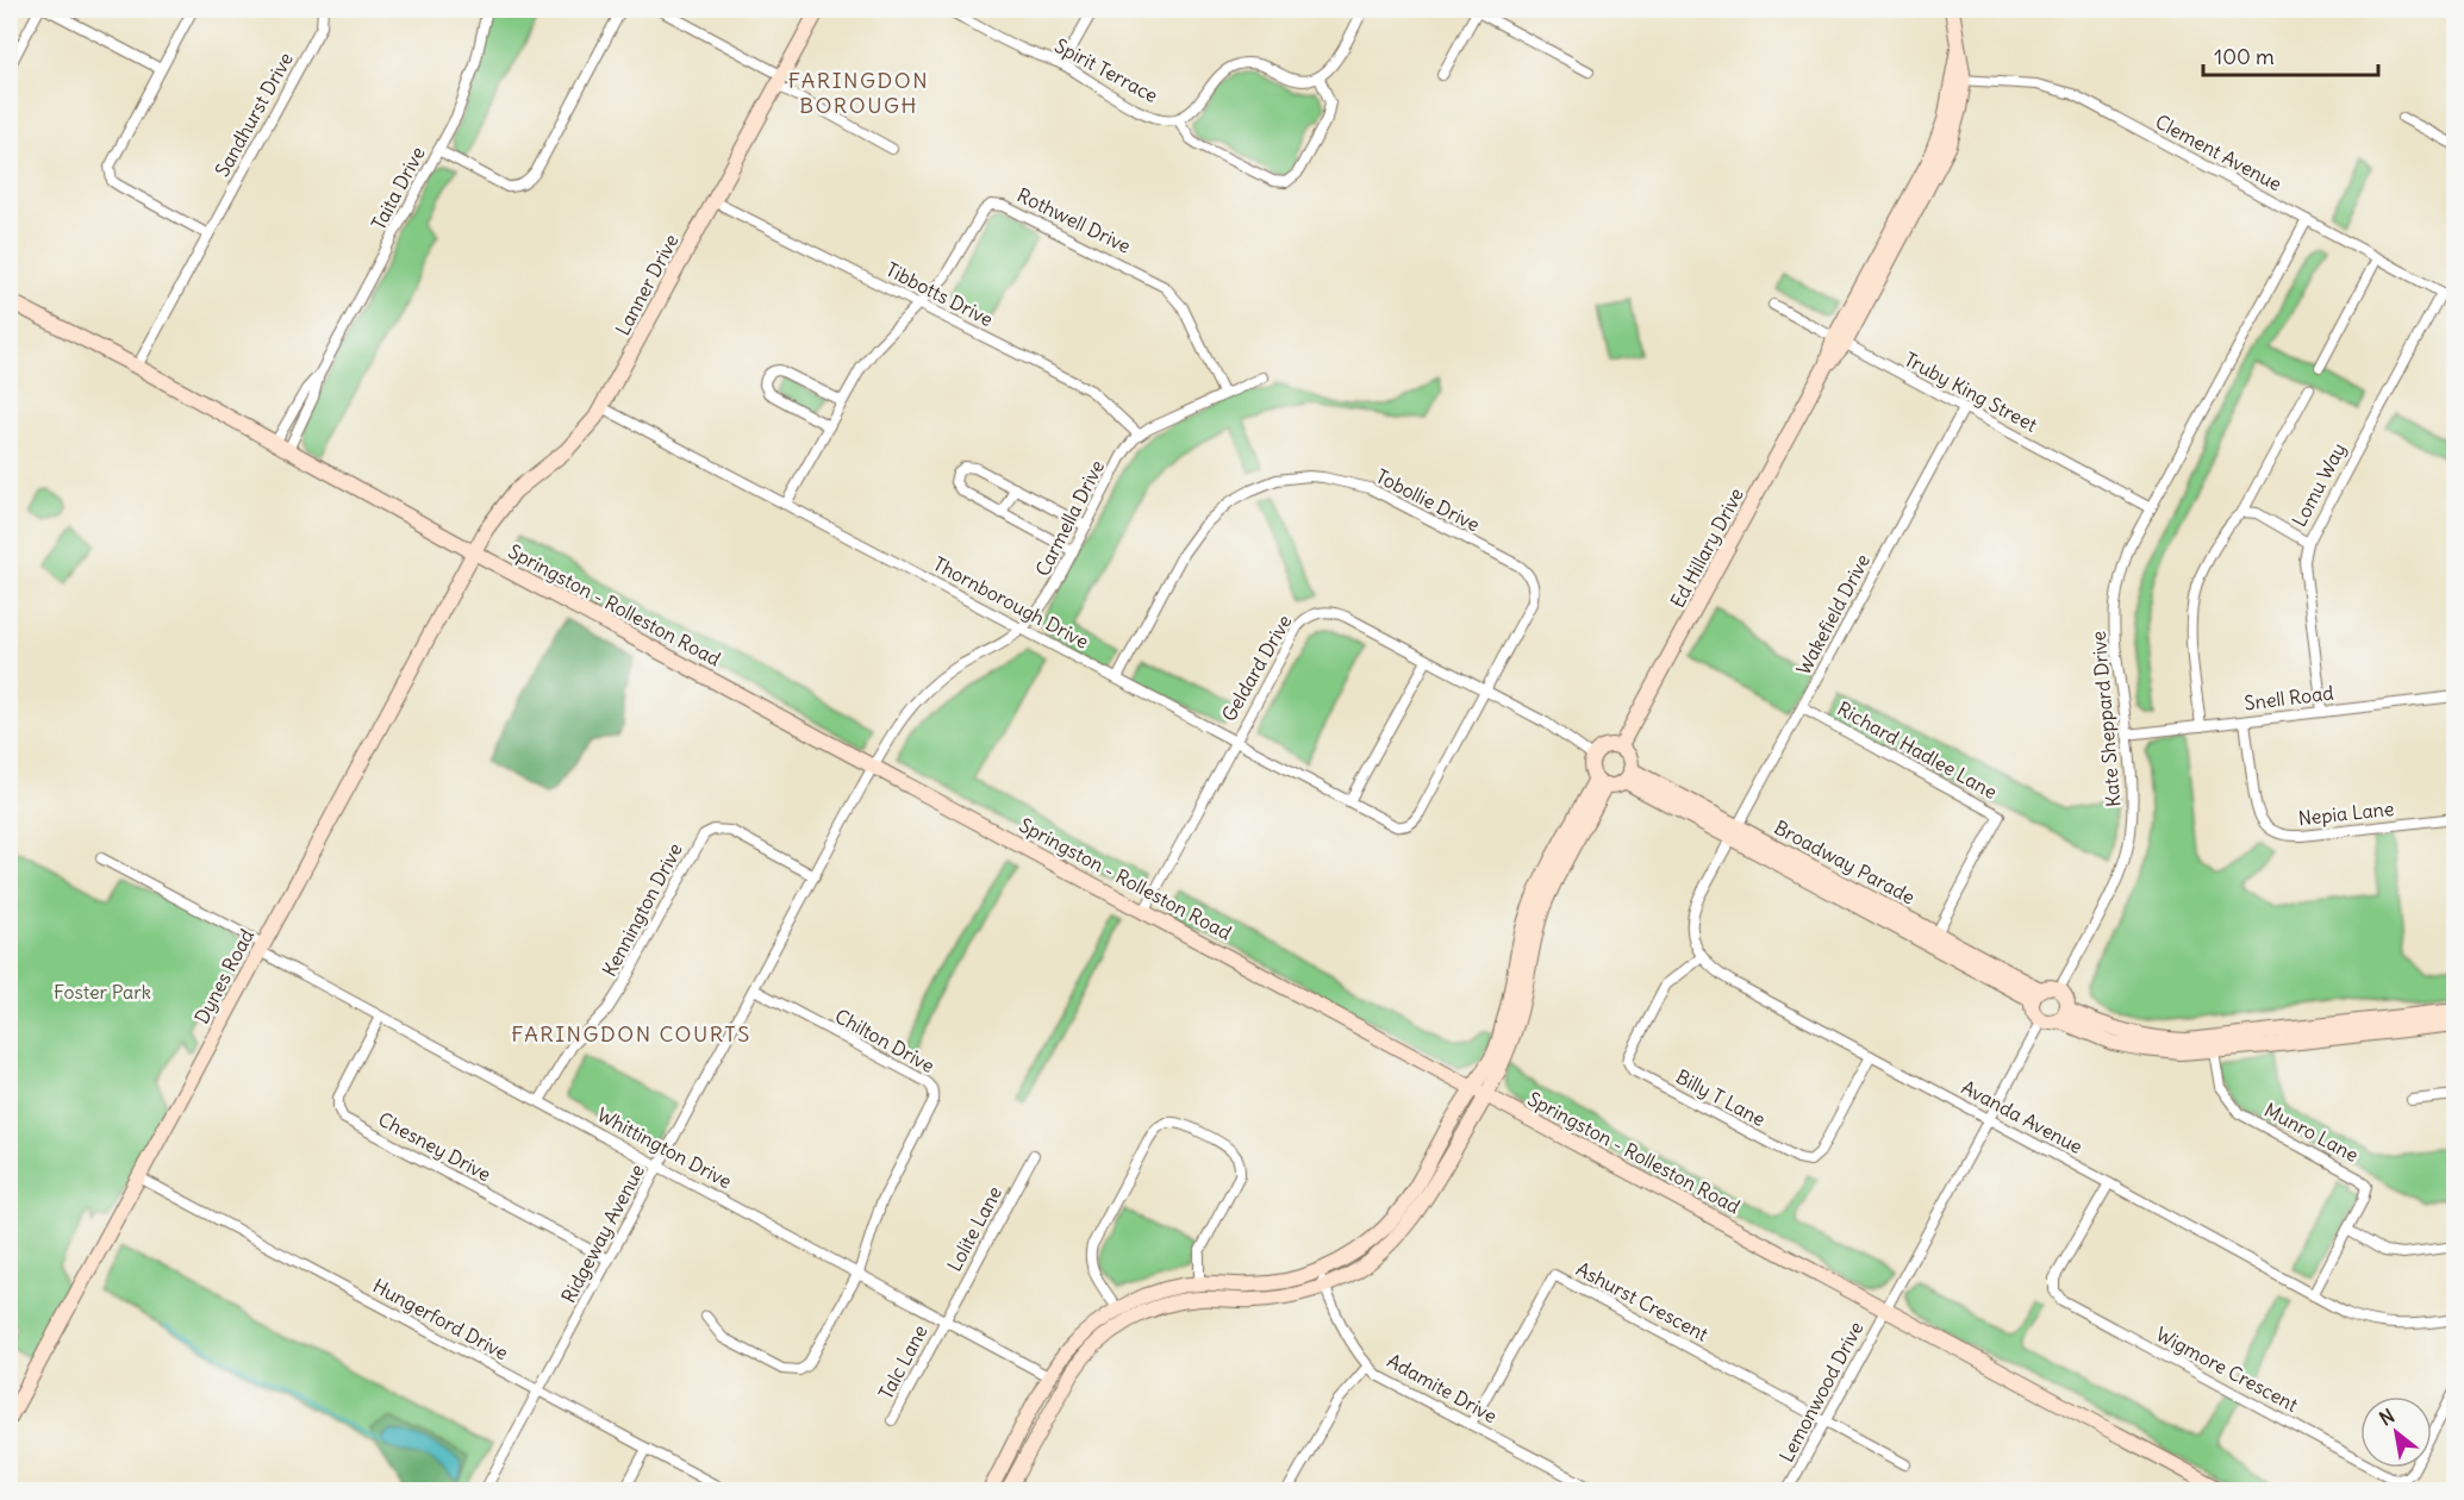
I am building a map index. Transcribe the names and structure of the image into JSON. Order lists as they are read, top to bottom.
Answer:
{
  "streets": {
    "street": [
      "Spirit Terrace",
      "Sandhurst Drive",
      "Clement Avenue",
      "Taita Drive",
      "Rothwell Drive",
      "Lanner Drive",
      "Tibbotts Drive",
      "Truby King Street",
      "Lomu Way",
      "Tobollie Drive",
      "Carmella Drive",
      "Ed Hillary Drive",
      "Thornborough Drive",
      "Springston - Rolleston Road",
      "Wakefield Drive",
      "Geldard Drive",
      "Snell Road",
      "Kate Sheppard Drive",
      "Richard Hadlee Lane",
      "Nepia Lane",
      "Broadway Parade",
      "Kennington Drive",
      "Dynes Road",
      "Chilton Drive",
      "Billy T Lane",
      "Avanda Avenue",
      "Munro Lane",
      "Chesney Drive",
      "Whittington Drive",
      "Lolite Lane",
      "Ridgeway Avenue",
      "Ashurst Crescent",
      "Hungerford Drive",
      "Talc Lane",
      "Wigmore Crescent",
      "Adamite Drive",
      "Lemonwood Drive"
    ]
  },
  "crossings": [
    ["Sandhurst Drive", "Springston - Rolleston Road"],
    ["Clement Avenue", "Lomu Way"],
    ["Clement Avenue", "Ed Hillary Drive"],
    ["Clement Avenue", "Kate Sheppard Drive"],
    ["Taita Drive", "Springston - Rolleston Road"],
    ["Rothwell Drive", "Tibbotts Drive"],
    ["Rothwell Drive", "Carmella Drive"],
    ["Rothwell Drive", "Thornborough Drive"],
    ["Lanner Drive", "Tibbotts Drive"],
    ["Lanner Drive", "Thornborough Drive"],
    ["Lanner Drive", "Springston - Rolleston Road"],
    ["Lanner Drive", "Dynes Road"],
    ["Tibbotts Drive", "Carmella Drive"],
    ["Truby King Street", "Ed Hillary Drive"],
    ["Truby King Street", "Wakefield Drive"],
    ["Truby King Street", "Kate Sheppard Drive"],
    ["Lomu Way", "Snell Road"],
    ["Tobollie Drive", "Thornborough Drive"],
    ["Tobollie Drive", "Geldard Drive"],
    ["Carmella Drive", "Thornborough Drive"],
    ["Carmella Drive", "Springston - Rolleston Road"],
    ["Carmella Drive", "Ridgeway Avenue"],
    ["Ed Hillary Drive", "Geldard Drive"],
    ["Ed Hillary Drive", "Broadway Parade"],
    ["Thornborough Drive", "Geldard Drive"],
    ["Springston - Rolleston Road", "Geldard Drive"],
    ["Springston - Rolleston Road", "Dynes Road"],
    ["Springston - Rolleston Road", "Ridgeway Avenue"],
    ["Springston - Rolleston Road", "Lemonwood Drive"],
    ["Wakefield Drive", "Richard Hadlee Lane"],
    ["Wakefield Drive", "Broadway Parade"],
    ["Geldard Drive", "Broadway Parade"],
    ["Snell Road", "Kate Sheppard Drive"],
    ["Snell Road", "Nepia Lane"],
    ["Kate Sheppard Drive", "Broadway Parade"],
    ["Richard Hadlee Lane", "Broadway Parade"],
    ["Kennington Drive", "Whittington Drive"],
    ["Kennington Drive", "Ridgeway Avenue"],
    ["Dynes Road", "Whittington Drive"],
    ["Dynes Road", "Hungerford Drive"],
    ["Chilton Drive", "Whittington Drive"],
    ["Chilton Drive", "Ridgeway Avenue"],
    ["Billy T Lane", "Avanda Avenue"],
    ["Avanda Avenue", "Munro Lane"],
    ["Avanda Avenue", "Wigmore Crescent"],
    ["Chesney Drive", "Whittington Drive"],
    ["Chesney Drive", "Ridgeway Avenue"],
    ["Whittington Drive", "Lolite Lane"],
    ["Whittington Drive", "Ridgeway Avenue"],
    ["Whittington Drive", "Talc Lane"],
    ["Lolite Lane", "Talc Lane"],
    ["Ridgeway Avenue", "Hungerford Drive"],
    ["Ashurst Crescent", "Adamite Drive"],
    ["Ashurst Crescent", "Lemonwood Drive"]
  ],
  "districts": ["FARINGDON BOROUGH", "FARINGDON COURTS"],
  "parks": ["Foster Park"],
  "scale_bar": "100 m",
  "north": "top left"
}
